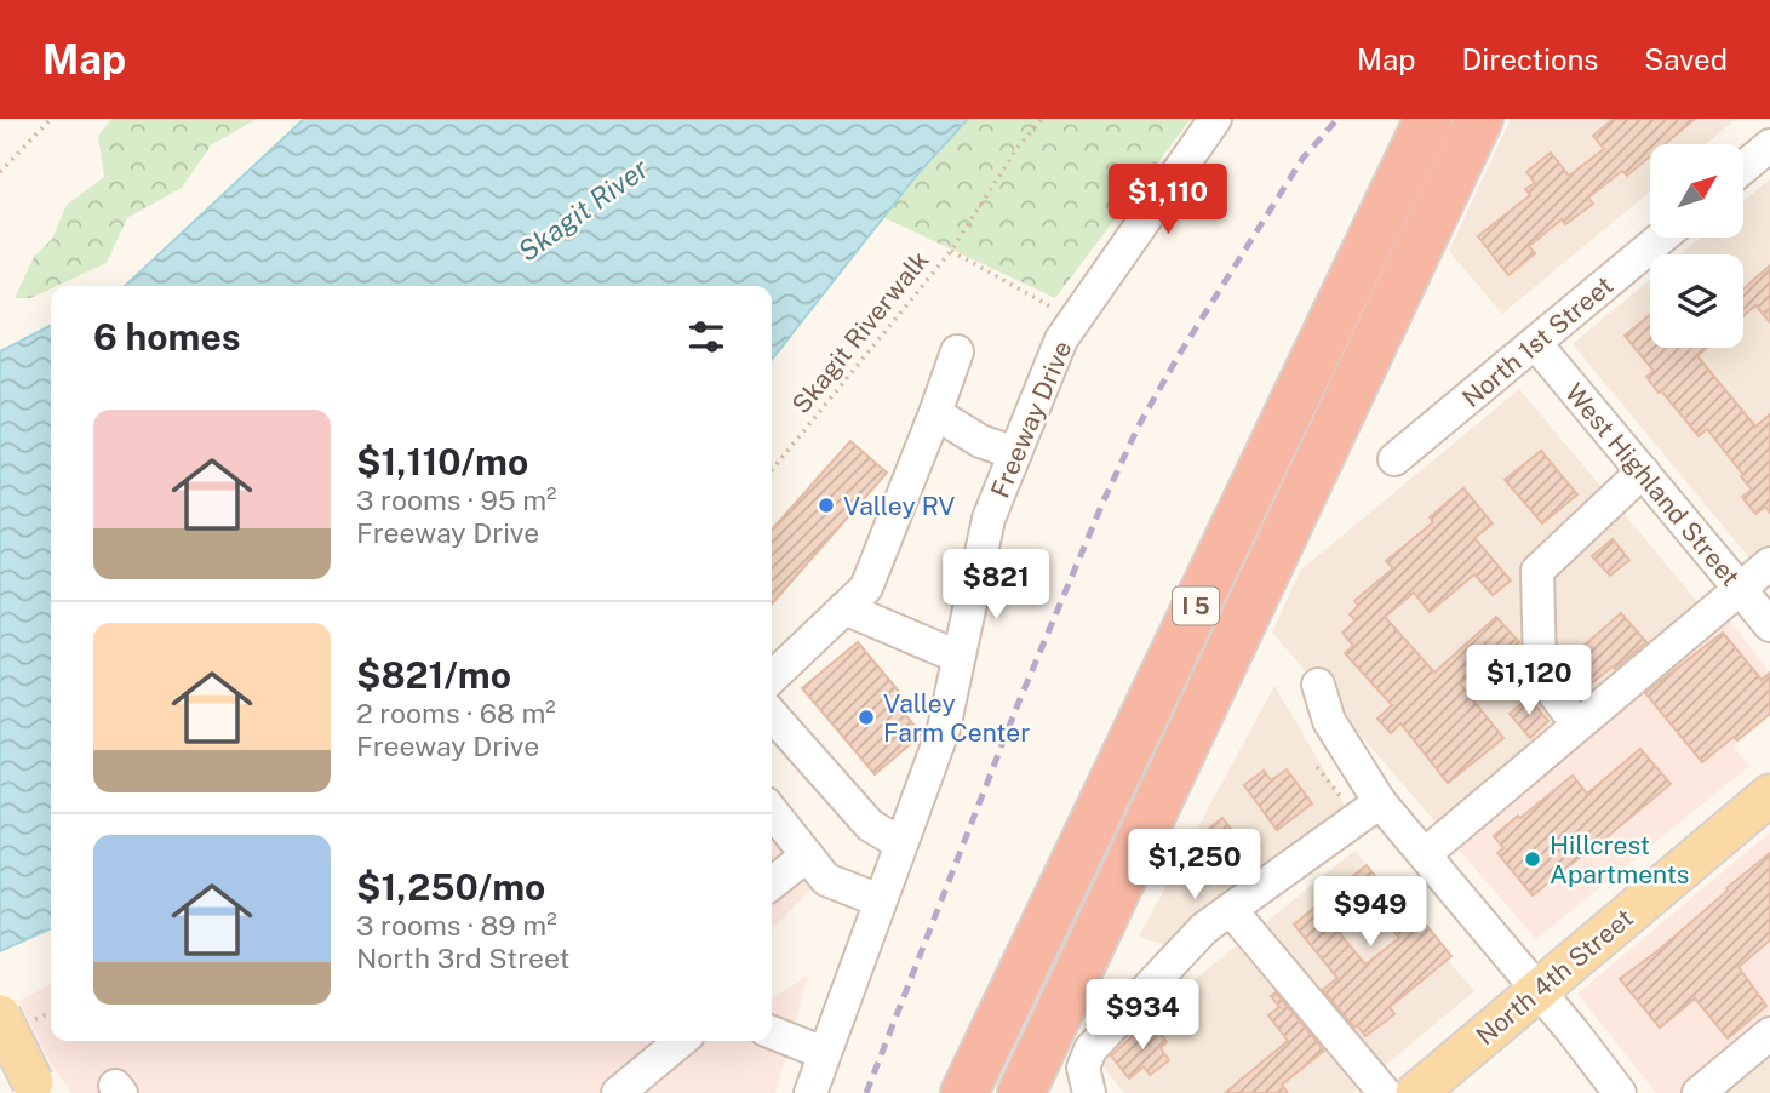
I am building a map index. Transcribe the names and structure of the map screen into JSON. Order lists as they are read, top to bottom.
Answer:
{
  "streets": {
    "highway": ["I 5"],
    "main road": ["North 4th Street"],
    "street": ["North 1st Street", "Freeway Drive", "West Highland Street"],
    "path": ["Skagit Riverwalk"]
  },
  "crossings": [
    ["North 1st Street", "West Highland Street"]
  ],
  "water": ["Skagit River"],
  "places": ["Valley RV", "Valley Farm Center", "Hillcrest Apartments"],
  "north": "top right",
  "page": {
    "header": "Map",
    "nav": ["Map", "Directions", "Saved"],
    "price": [
      "$1,110",
      "$821",
      "$1,120",
      "$1,250",
      "$949",
      "$934"
    ],
    "heading": "6 homes",
    "list": [
      {
        "name": "$1,110/mo",
        "note": "3 rooms · 95 m² · Freeway Drive"
      },
      {
        "name": "$821/mo",
        "note": "2 rooms · 68 m² · Freeway Drive"
      },
      {
        "name": "$1,250/mo",
        "note": "3 rooms · 89 m² · North 3rd Street"
      }
    ]
  }
}
